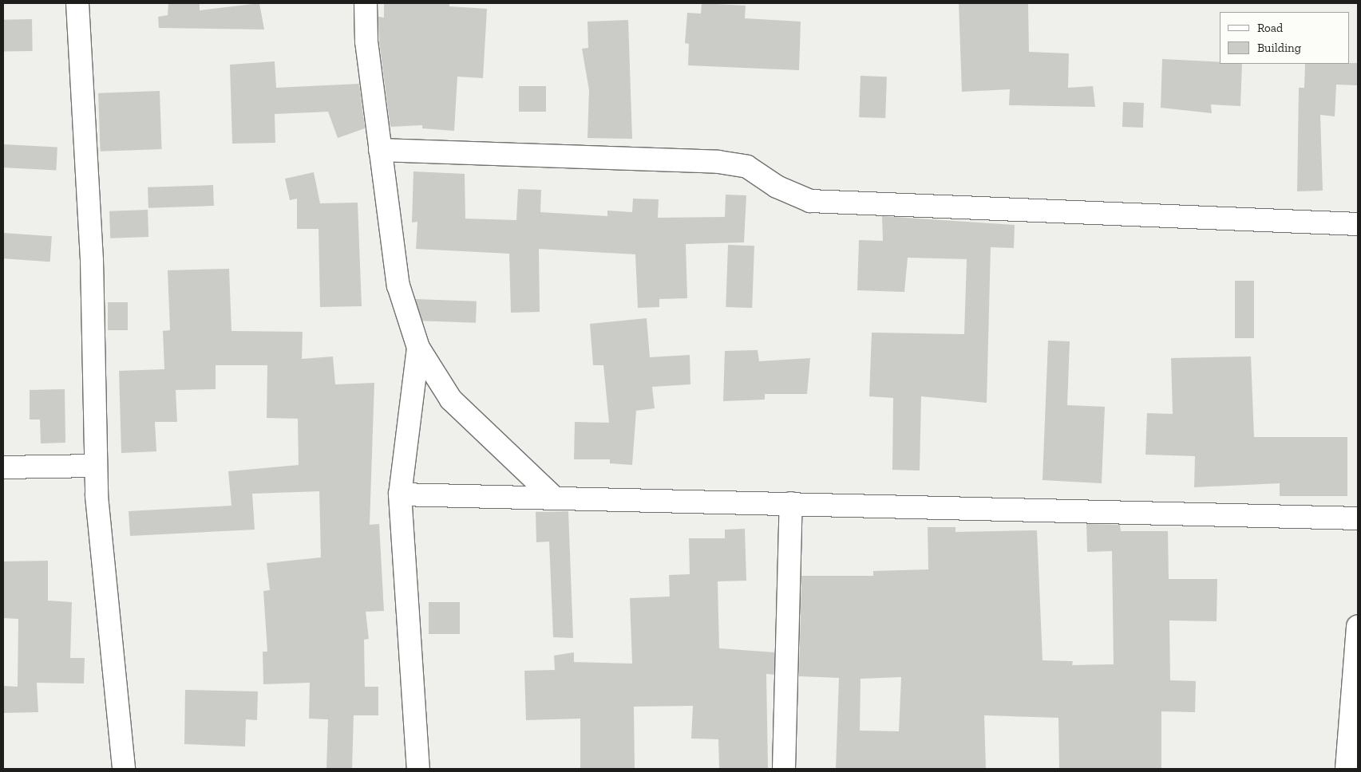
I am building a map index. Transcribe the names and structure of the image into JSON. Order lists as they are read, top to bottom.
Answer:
{
  "legend": ["Road", "Building"]
}
